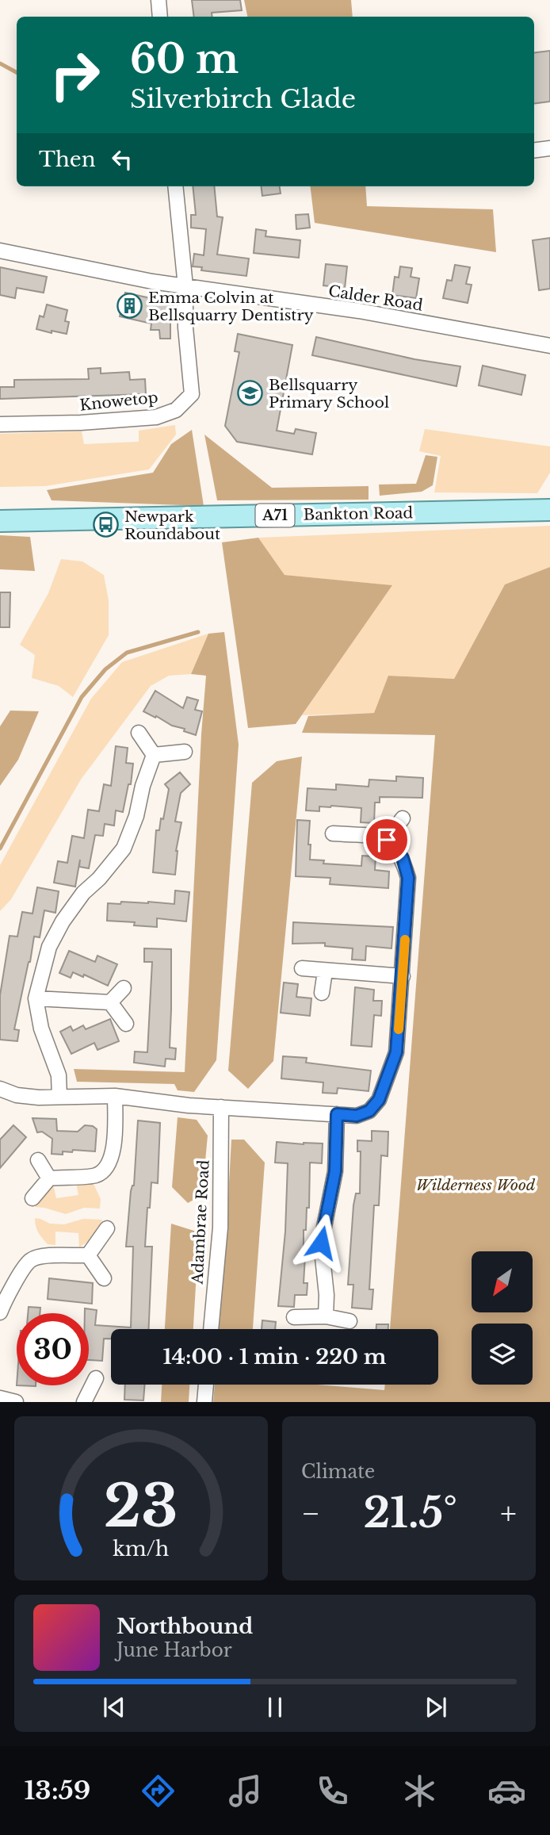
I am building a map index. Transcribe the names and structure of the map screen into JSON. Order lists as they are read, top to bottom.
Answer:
{
  "streets": {
    "main road": ["Bankton Road", "A71"],
    "street": ["Calder Road", "Knowetop", "Adambrae Road"]
  },
  "crossings": [
    ["Calder Road", "Knowetop"]
  ],
  "parks": ["Wilderness Wood"],
  "places": {
    "building": ["Emma Colvin at Bellsquarry Dentistry"],
    "school or university": ["Bellsquarry Primary School"],
    "bus stop": ["Newpark Roundabout"]
  },
  "north": "bottom left",
  "page": {
    "turn": ["60 m", "Silverbirch Glade"],
    "then": "Then",
    "limit": "30",
    "trip": "14:00 · 1 min · 220 m",
    "tile": "Climate",
    "heat": ["−", "21.5°", "+"],
    "song": ["Northbound", "June Harbor"],
    "tabs": "13:59",
    "gauge": ["23", "km/h"]
  }
}
